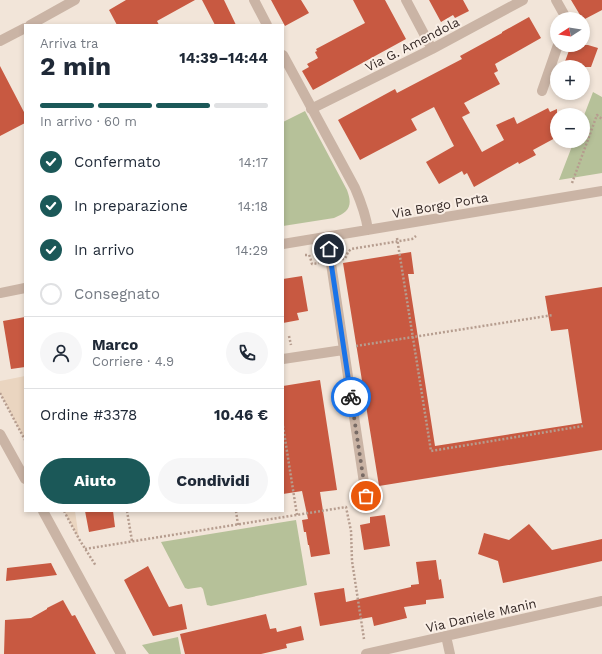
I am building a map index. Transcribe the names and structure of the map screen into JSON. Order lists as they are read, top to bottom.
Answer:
{
  "streets": {
    "street": ["Via G. Amendola", "Via Borgo Porta", "Via Daniele Manin"]
  },
  "north": "left",
  "page": {
    "map_buttons": ["+", "−"],
    "heading": ["2 min", "Arriva tra", "14:39–14:44"],
    "panel": [
      "Marco",
      "Corriere · 4.9",
      "Ordine #3378",
      "10.46 €"
    ],
    "bar": "In arrivo · 60 m",
    "list": [
      ["Confermato", "14:17"],
      ["In preparazione", "14:18"],
      ["In arrivo", "14:29"],
      "Consegnato"
    ],
    "buttons": ["Aiuto", "Condividi"]
  }
}
